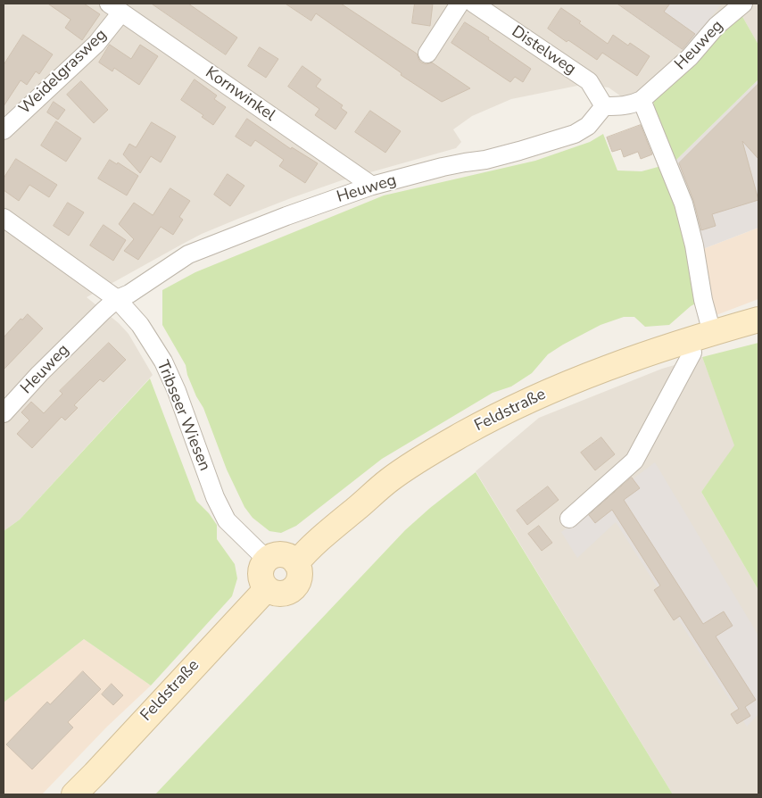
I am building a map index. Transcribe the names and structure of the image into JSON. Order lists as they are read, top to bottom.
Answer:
{
  "streets": {
    "main road": ["Feldstraße"],
    "street": [
      "Heuweg",
      "Distelweg",
      "Weidelgrasweg",
      "Kornwinkel",
      "Tribseer Wiesen"
    ]
  },
  "crossings": [
    ["Heuweg", "Distelweg"],
    ["Heuweg", "Kornwinkel"],
    ["Heuweg", "Tribseer Wiesen"],
    ["Weidelgrasweg", "Kornwinkel"],
    ["Feldstraße", "Tribseer Wiesen"]
  ]
}
